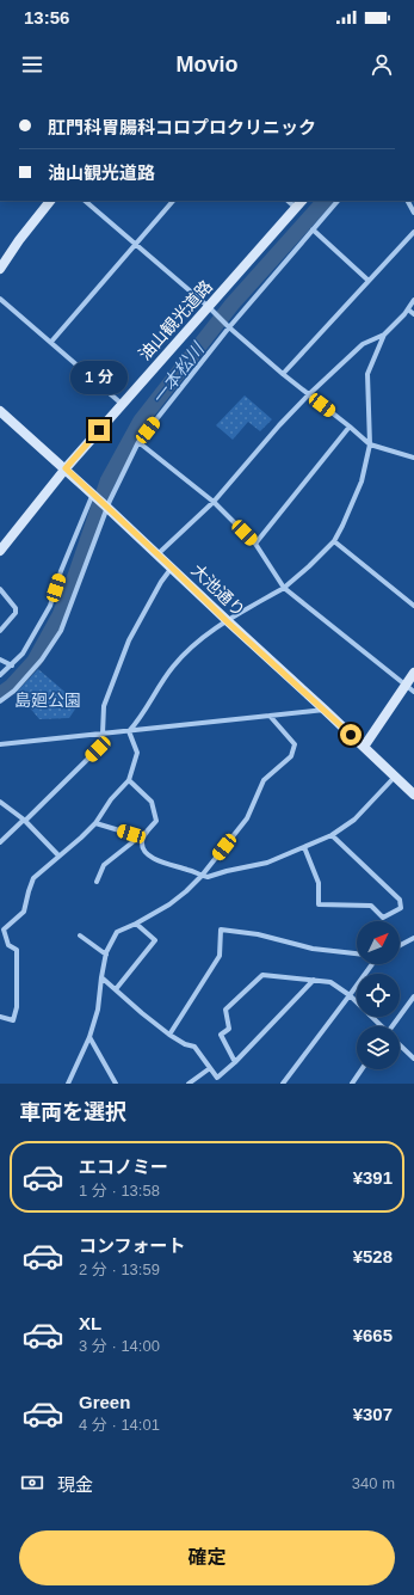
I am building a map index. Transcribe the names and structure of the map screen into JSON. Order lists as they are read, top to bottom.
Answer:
{
  "streets": {
    "street": ["油山観光道路", "大池通り"]
  },
  "crossings": [
    ["油山観光道路", "大池通り"]
  ],
  "water": ["一本松川"],
  "parks": ["島廻公園"],
  "north": "top right",
  "page": {
    "status": "13:56",
    "header": "Movio",
    "banner": ["肛門科胃腸科コロプロクリニック", "油山観光道路"],
    "bubble": "1 分",
    "heading": "車両を選択",
    "list": [
      {
        "name": "エコノミー",
        "note": "1 分 · 13:58",
        "value": "¥391"
      },
      {
        "name": "コンフォート",
        "note": "2 分 · 13:59",
        "value": "¥528"
      },
      {
        "name": "XL",
        "note": "3 分 · 14:00",
        "value": "¥665"
      },
      {
        "name": "Green",
        "note": "4 分 · 14:01",
        "value": "¥307"
      }
    ],
    "pay": ["現金", "340 m"],
    "buttons": "確定"
  }
}
